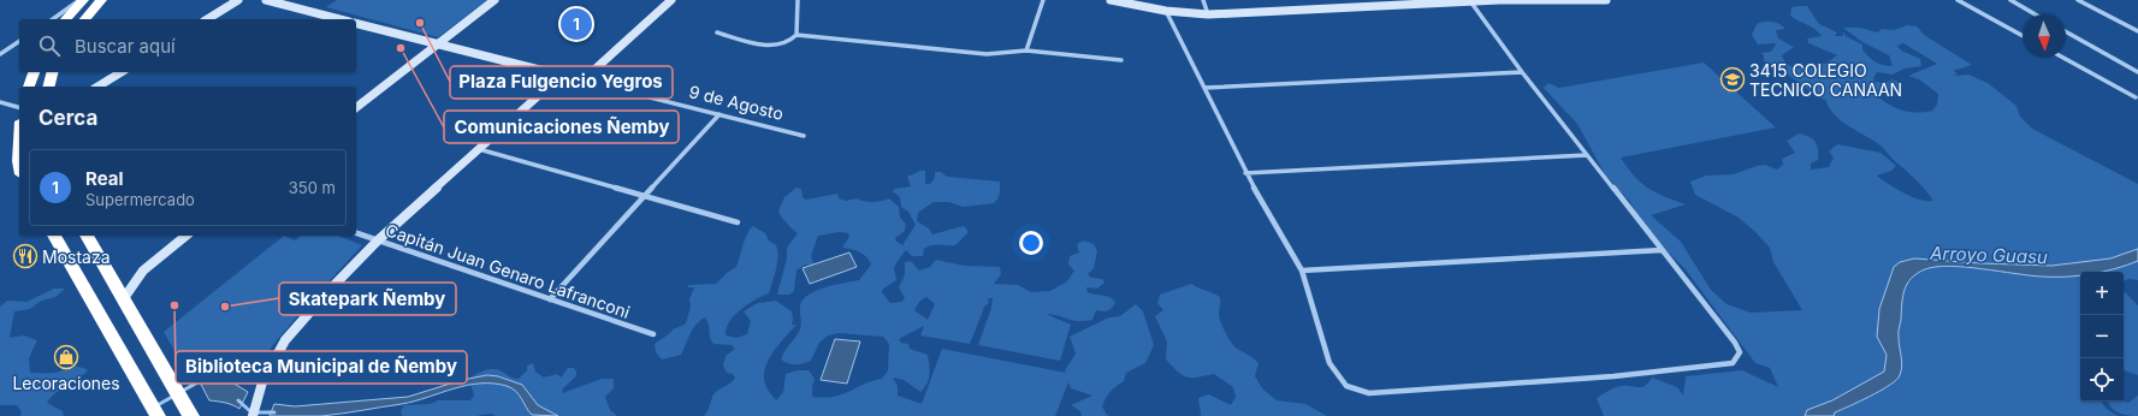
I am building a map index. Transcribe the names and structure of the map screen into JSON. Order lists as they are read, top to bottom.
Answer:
{
  "streets": {
    "street": ["9 de Agosto", "Capitán Juan Genaro Lafranconi"]
  },
  "water": ["Arroyo Guasu"],
  "places": {
    "other": [
      "Plaza Fulgencio Yegros",
      "Comunicaciones Ñemby",
      "Biblioteca Municipal de Ñemby",
      "Skatepark Ñemby"
    ],
    "school or university": ["3415 COLEGIO TECNICO CANAAN"],
    "restaurant": ["Mostaza"],
    "shop": ["Lecoraciones"]
  },
  "north": "bottom",
  "page": {
    "pins": "1",
    "search": "Buscar aquí",
    "heading": "Cerca",
    "list": [
      {
        "mark": "1",
        "name": "Real",
        "note": "Supermercado",
        "value": "350 m"
      }
    ],
    "map_buttons": ["+", "−"]
  }
}
